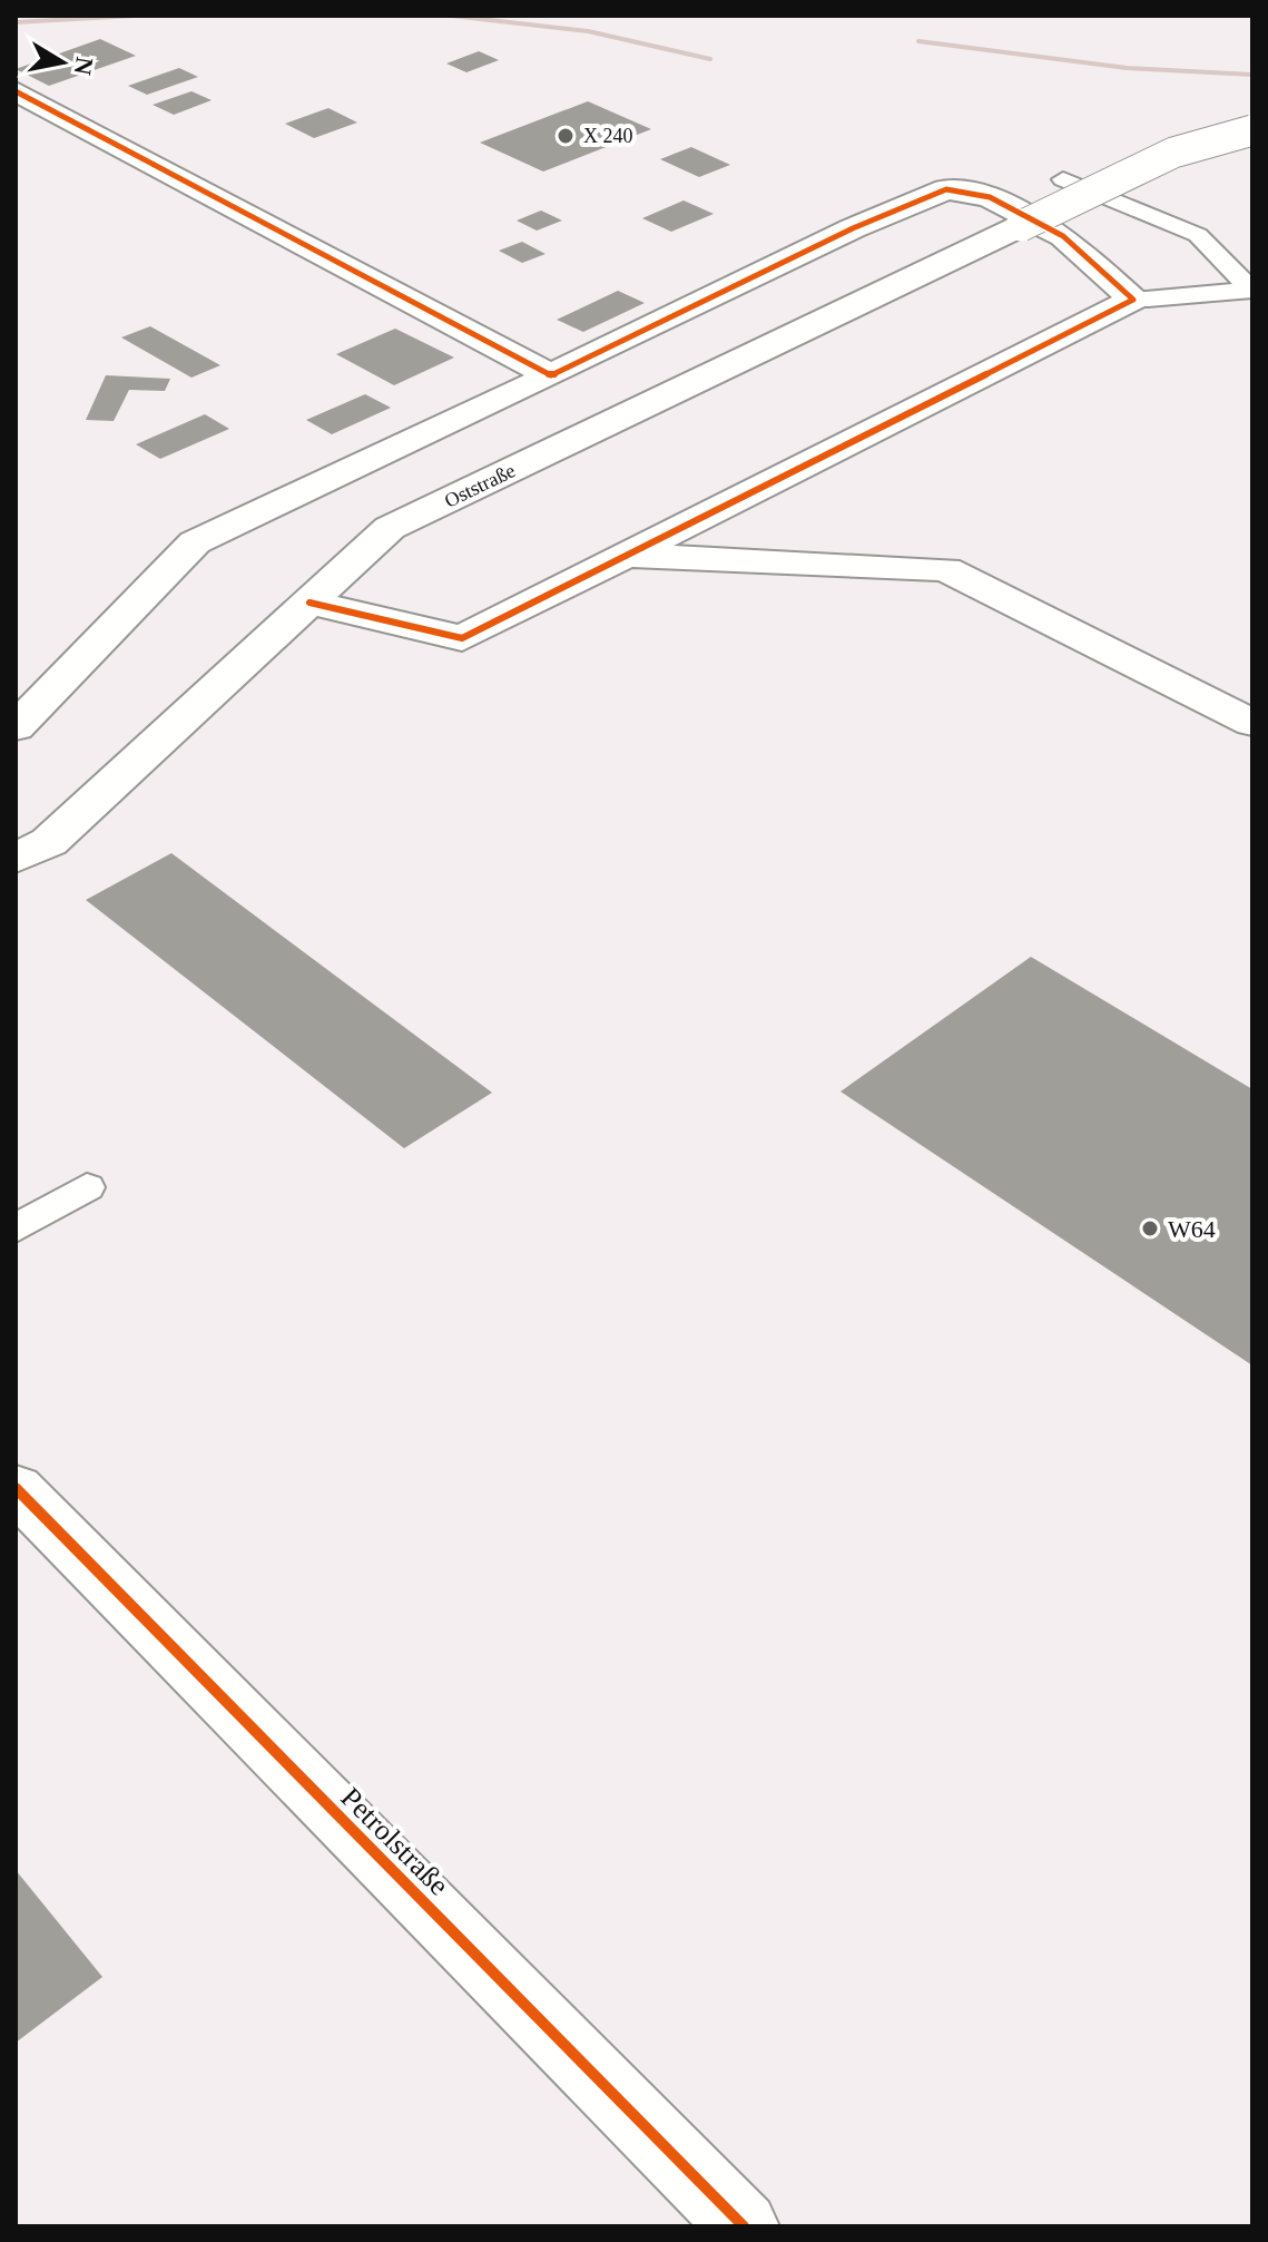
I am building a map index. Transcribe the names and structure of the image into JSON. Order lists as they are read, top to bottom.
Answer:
{
  "streets": {
    "street": ["Oststraße", "Petrolstraße"]
  },
  "places": ["X 240", "W64"],
  "north": "right"
}
